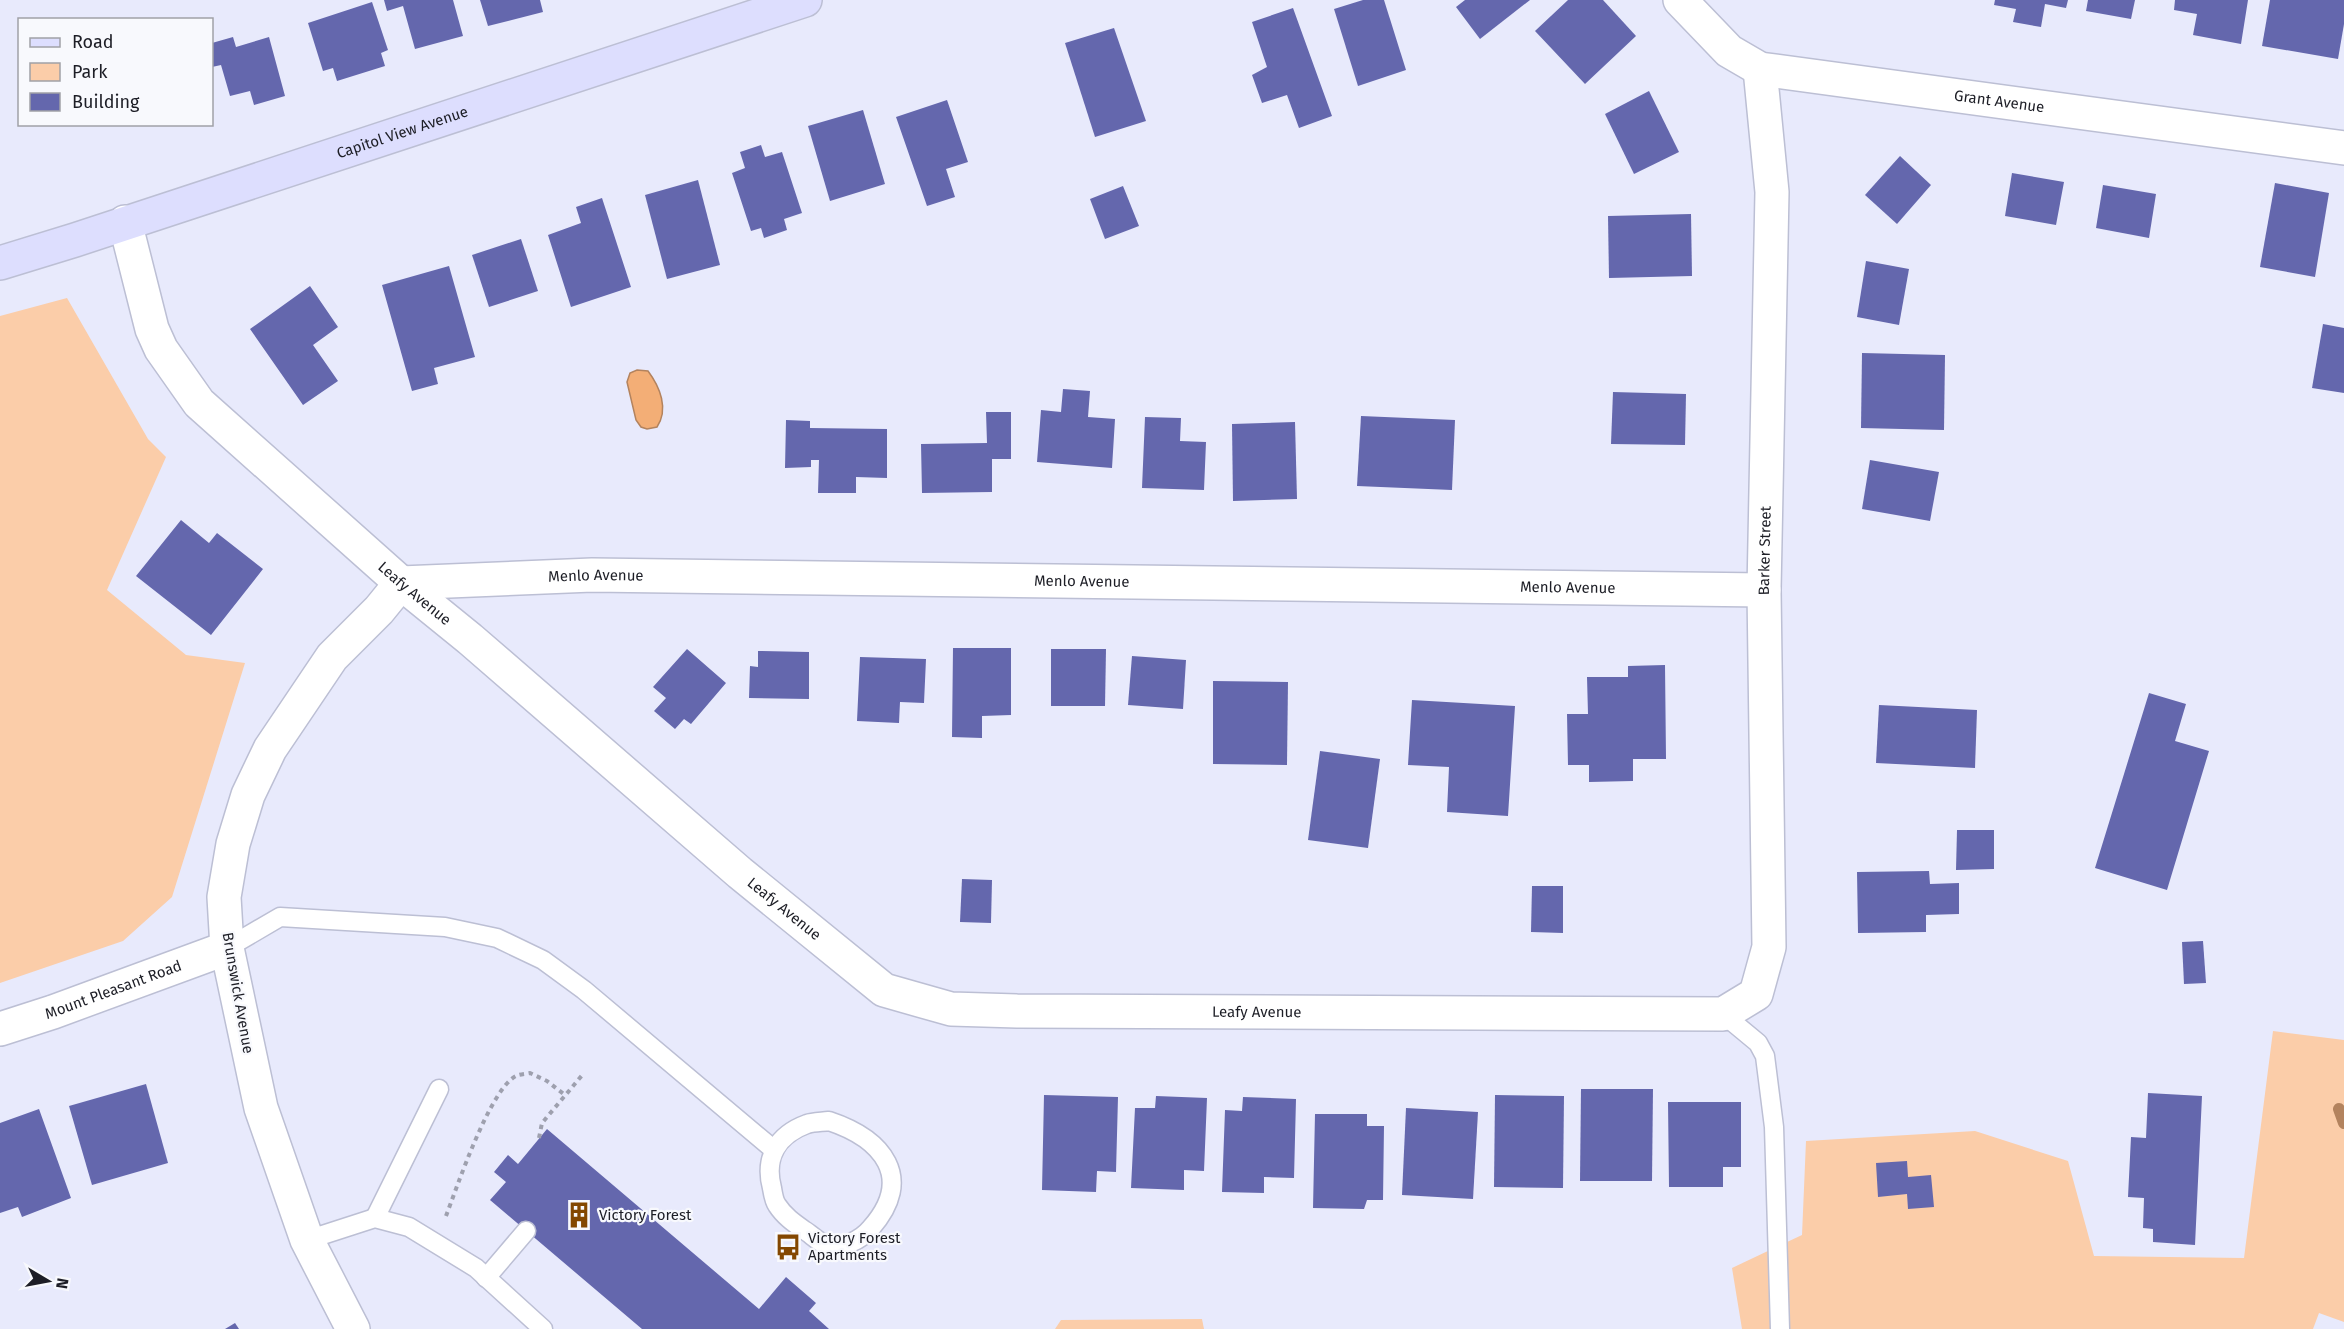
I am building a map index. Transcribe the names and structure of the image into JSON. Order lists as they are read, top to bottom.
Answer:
{
  "streets": {
    "main road": ["Capitol View Avenue"],
    "street": [
      "Grant Avenue",
      "Barker Street",
      "Menlo Avenue",
      "Leafy Avenue",
      "Mount Pleasant Road",
      "Brunswick Avenue"
    ]
  },
  "crossings": [
    ["Grant Avenue", "Barker Street"],
    ["Capitol View Avenue", "Leafy Avenue"],
    ["Barker Street", "Menlo Avenue"],
    ["Barker Street", "Leafy Avenue"],
    ["Menlo Avenue", "Leafy Avenue"],
    ["Menlo Avenue", "Brunswick Avenue"],
    ["Leafy Avenue", "Brunswick Avenue"],
    ["Mount Pleasant Road", "Brunswick Avenue"]
  ],
  "places": {
    "building": ["Victory Forest"],
    "bus stop": ["Victory Forest Apartments"]
  },
  "legend": ["Road", "Park", "Building"],
  "north": "right"
}
